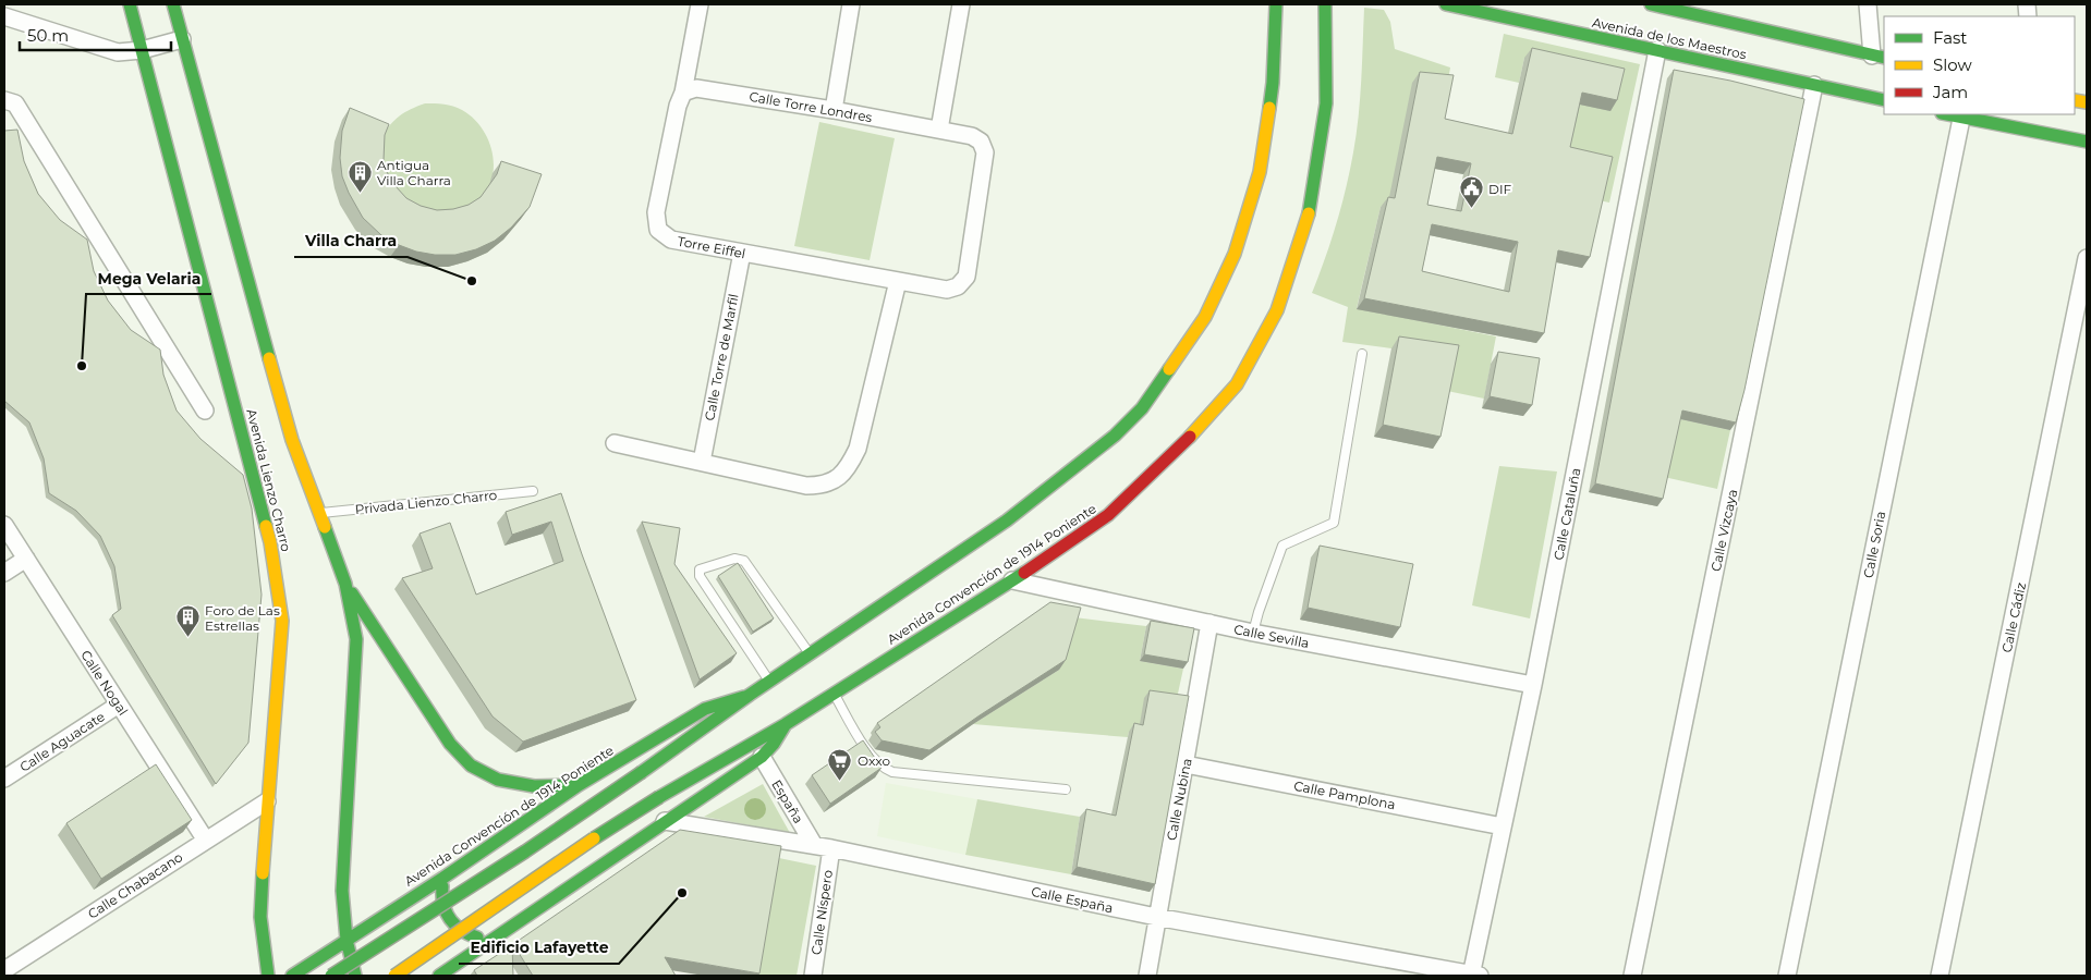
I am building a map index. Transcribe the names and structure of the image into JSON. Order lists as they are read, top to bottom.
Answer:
{
  "streets": {
    "main road": ["Avenida de los Maestros", "Avenida Lienzo Charro", "Avenida Convención de 1914 Poniente"],
    "street": [
      "Calle Torre Londres",
      "Torre Eiffel",
      "Calle Torre de Marfil",
      "Calle Cataluña",
      "Calle Vizcaya",
      "Calle Soria",
      "Calle Cádiz",
      "Calle Sevilla",
      "Calle Nogal",
      "Calle Aguacate",
      "Calle Pamplona",
      "Calle Nubina",
      "España",
      "Calle Chabacano",
      "Calle España",
      "Calle Níspero"
    ],
    "lane": ["Privada Lienzo Charro"]
  },
  "crossings": [
    ["Avenida de los Maestros", "Calle Cataluña"],
    ["Avenida de los Maestros", "Calle Vizcaya"],
    ["Calle Torre Londres", "Torre Eiffel"],
    ["Torre Eiffel", "Calle Torre de Marfil"],
    ["Avenida Lienzo Charro", "Calle Chabacano"],
    ["Calle Cataluña", "Calle Sevilla"],
    ["Calle Cataluña", "Calle Pamplona"],
    ["Calle Cataluña", "Calle España"],
    ["Avenida Convención de 1914 Poniente", "Calle Sevilla"],
    ["Avenida Convención de 1914 Poniente", "España"],
    ["Avenida Convención de 1914 Poniente", "Calle España"],
    ["Calle Sevilla", "Calle Nubina"],
    ["Calle Nogal", "Calle Aguacate"],
    ["Calle Nogal", "Calle Chabacano"],
    ["Calle Pamplona", "Calle Nubina"],
    ["Calle Nubina", "Calle España"],
    ["España", "Calle España"],
    ["Calle España", "Calle Níspero"]
  ],
  "places": {
    "building": ["Antigua Villa Charra", "Foro de Las Estrellas"],
    "public building": ["DIF"],
    "other": ["Villa Charra", "Mega Velaria", "Edificio Lafayette"],
    "supermarket": ["Oxxo"]
  },
  "legend": ["Fast", "Slow", "Jam"],
  "scale_bar": "50 m"
}
